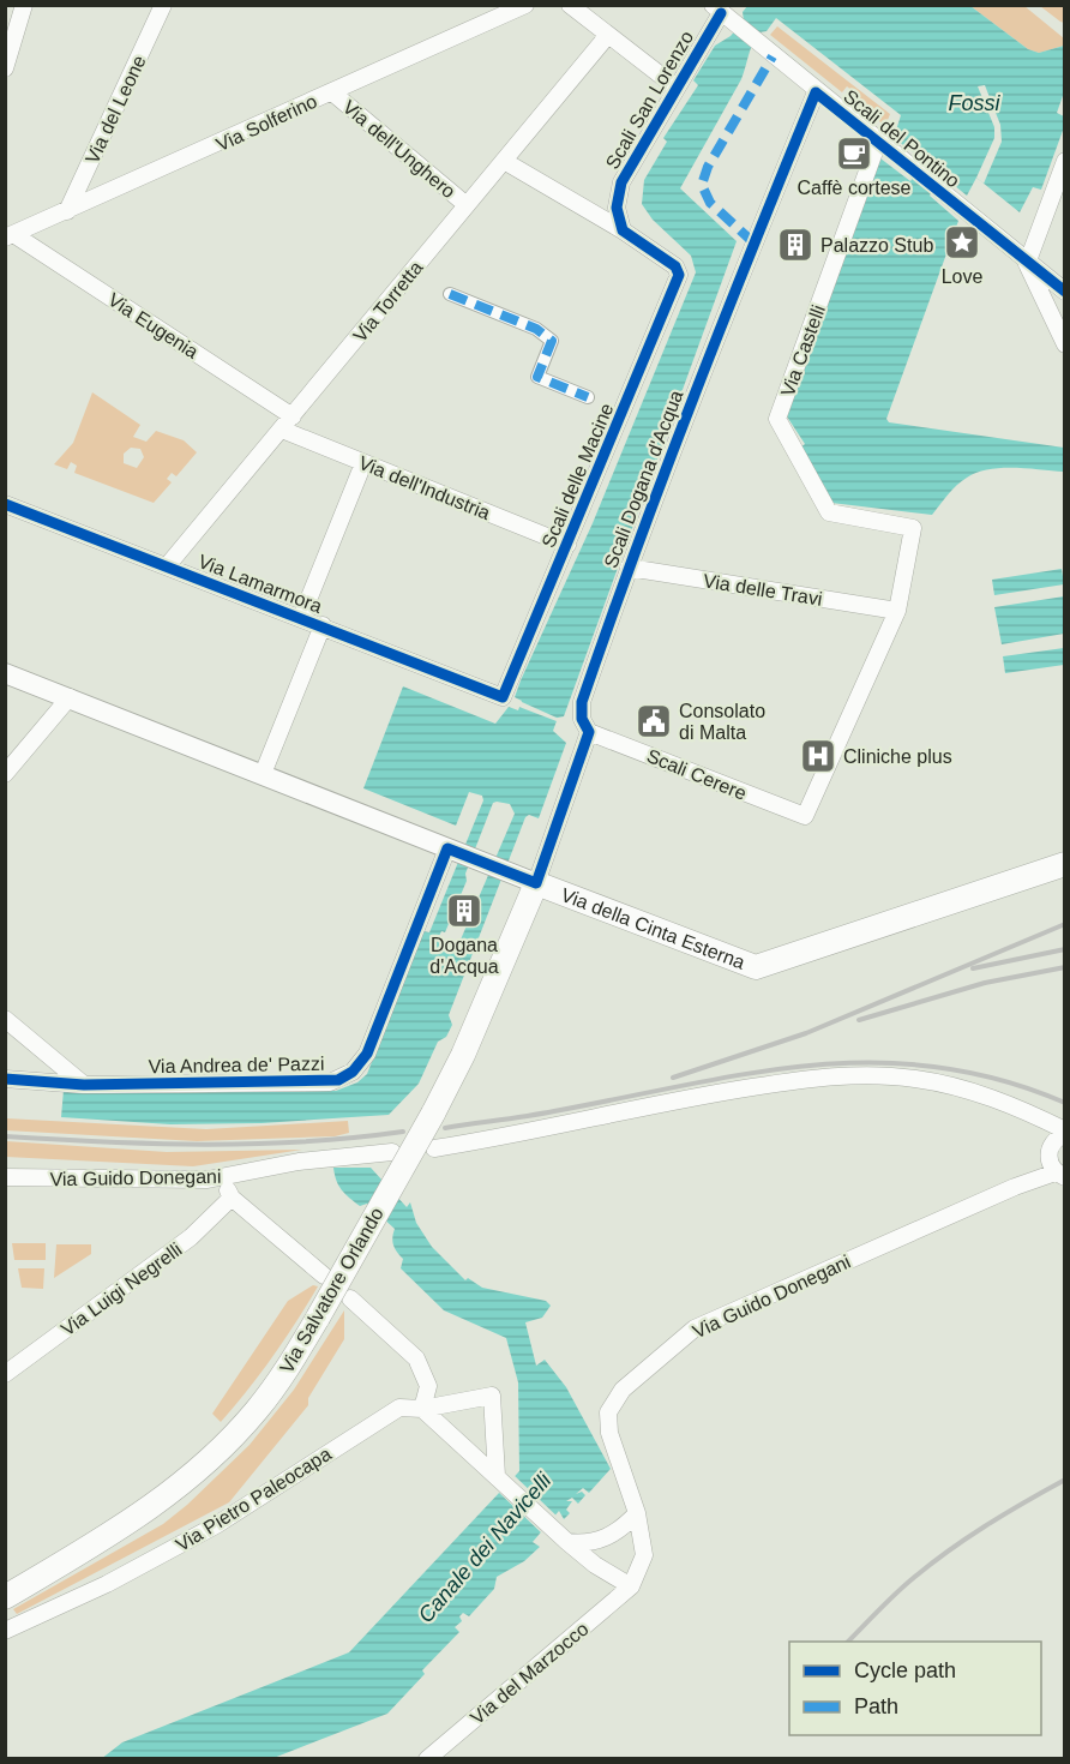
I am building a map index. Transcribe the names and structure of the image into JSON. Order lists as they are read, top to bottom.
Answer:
{
  "streets": {
    "main road": ["Via della Cinta Esterna", "Via Salvatore Orlando"],
    "street": [
      "Scali San Lorenzo",
      "Via del Leone",
      "Via Solferino",
      "Scali del Pontino",
      "Via dell'Unghero",
      "Via Torretta",
      "Via Eugenia",
      "Via Castelli",
      "Scali delle Macine",
      "Scali Dogana d'Acqua",
      "Via dell'Industria",
      "Via Lamarmora",
      "Via delle Travi",
      "Scali Cerere",
      "Via Andrea de' Pazzi",
      "Via Guido Donegani",
      "Via Luigi Negrelli",
      "Via Pietro Paleocapa",
      "Via del Marzocco"
    ]
  },
  "crossings": [
    ["Scali San Lorenzo", "Scali del Pontino"],
    ["Scali San Lorenzo", "Scali delle Macine"],
    ["Via del Leone", "Via Solferino"],
    ["Via Solferino", "Via dell'Unghero"],
    ["Via Solferino", "Via Eugenia"],
    ["Scali del Pontino", "Via Castelli"],
    ["Scali del Pontino", "Scali Dogana d'Acqua"],
    ["Via dell'Unghero", "Via Torretta"],
    ["Via Torretta", "Via Eugenia"],
    ["Via Torretta", "Via dell'Industria"],
    ["Via Torretta", "Via Lamarmora"],
    ["Via Castelli", "Via delle Travi"],
    ["Via Castelli", "Scali Cerere"],
    ["Scali delle Macine", "Via dell'Industria"],
    ["Scali delle Macine", "Via Lamarmora"],
    ["Scali Dogana d'Acqua", "Via delle Travi"],
    ["Scali Dogana d'Acqua", "Scali Cerere"],
    ["Scali Dogana d'Acqua", "Via della Cinta Esterna"],
    ["Scali Dogana d'Acqua", "Via Salvatore Orlando"],
    ["Via Lamarmora", "Via della Cinta Esterna"],
    ["Via delle Travi", "Scali Cerere"],
    ["Via della Cinta Esterna", "Via Andrea de' Pazzi"],
    ["Via della Cinta Esterna", "Via Salvatore Orlando"],
    ["Via Guido Donegani", "Via del Marzocco"]
  ],
  "water": ["Fossi", "Canale dei Navicelli"],
  "places": {
    "cafe": ["Caffè cortese"],
    "place": ["Love"],
    "building": ["Palazzo Stub", "Dogana d'Acqua"],
    "public building": ["Consolato di Malta"],
    "hospital": ["Cliniche plus"]
  },
  "legend": ["Cycle path", "Path"]
}
